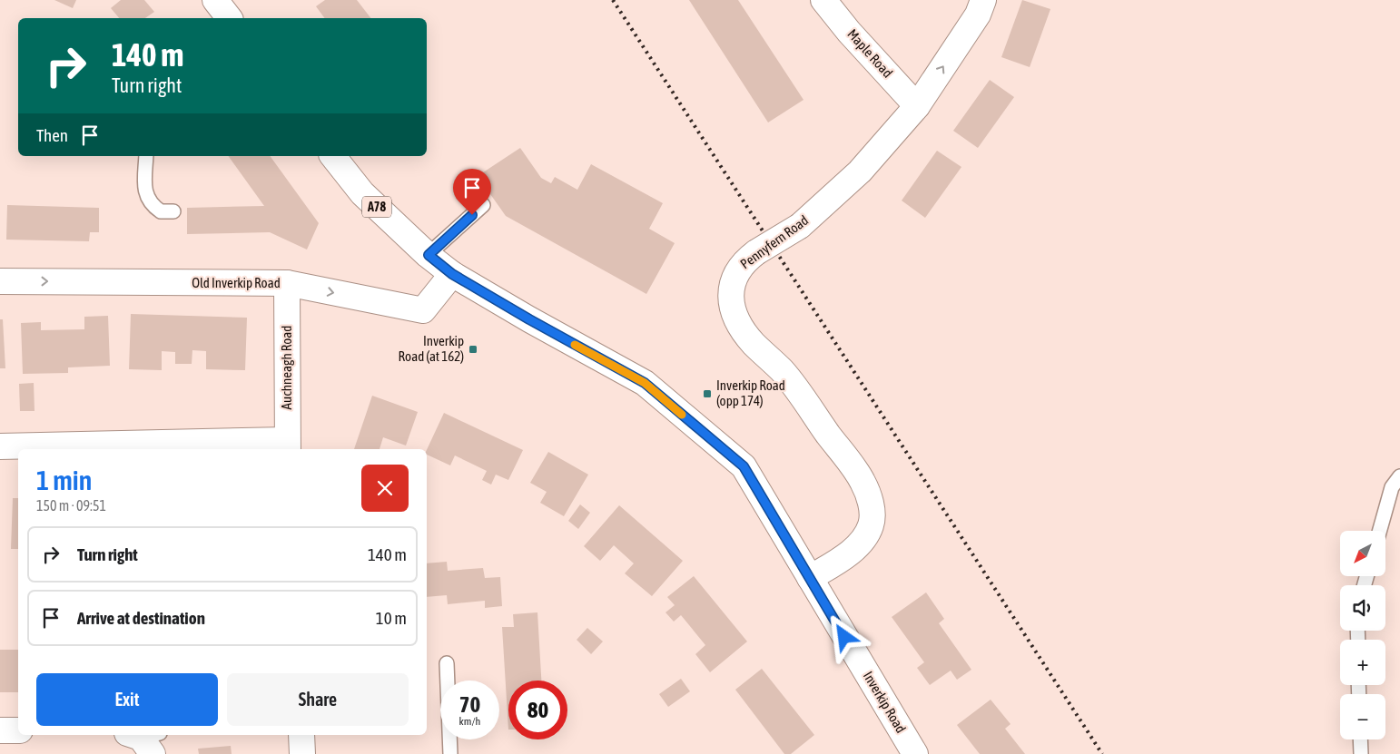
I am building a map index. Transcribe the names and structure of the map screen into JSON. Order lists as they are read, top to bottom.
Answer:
{
  "streets": {
    "main road": [
      "Maple Road",
      "A78",
      "Pennyfern Road",
      "Old Inverkip Road",
      "Auchneagh Road",
      "Inverkip Road"
    ]
  },
  "crossings": [
    ["Maple Road", "Pennyfern Road"],
    ["Pennyfern Road", "Inverkip Road"],
    ["Old Inverkip Road", "Auchneagh Road"],
    ["Old Inverkip Road", "Inverkip Road"]
  ],
  "places": {
    "transit": ["Inverkip Road (at 162)", "Inverkip Road (opp 174)"]
  },
  "north": "bottom left",
  "page": {
    "turn": ["140 m", "Turn right"],
    "then": "Then",
    "heading": ["1 min", "150 m · 09:51"],
    "list": [
      {
        "name": "Turn right",
        "value": "140 m"
      },
      {
        "name": "Arrive at destination",
        "value": "10 m"
      }
    ],
    "map_buttons": ["+", "−"],
    "buttons": ["Exit", "Share"],
    "speed": "70 km/h",
    "limit": "80"
  }
}
